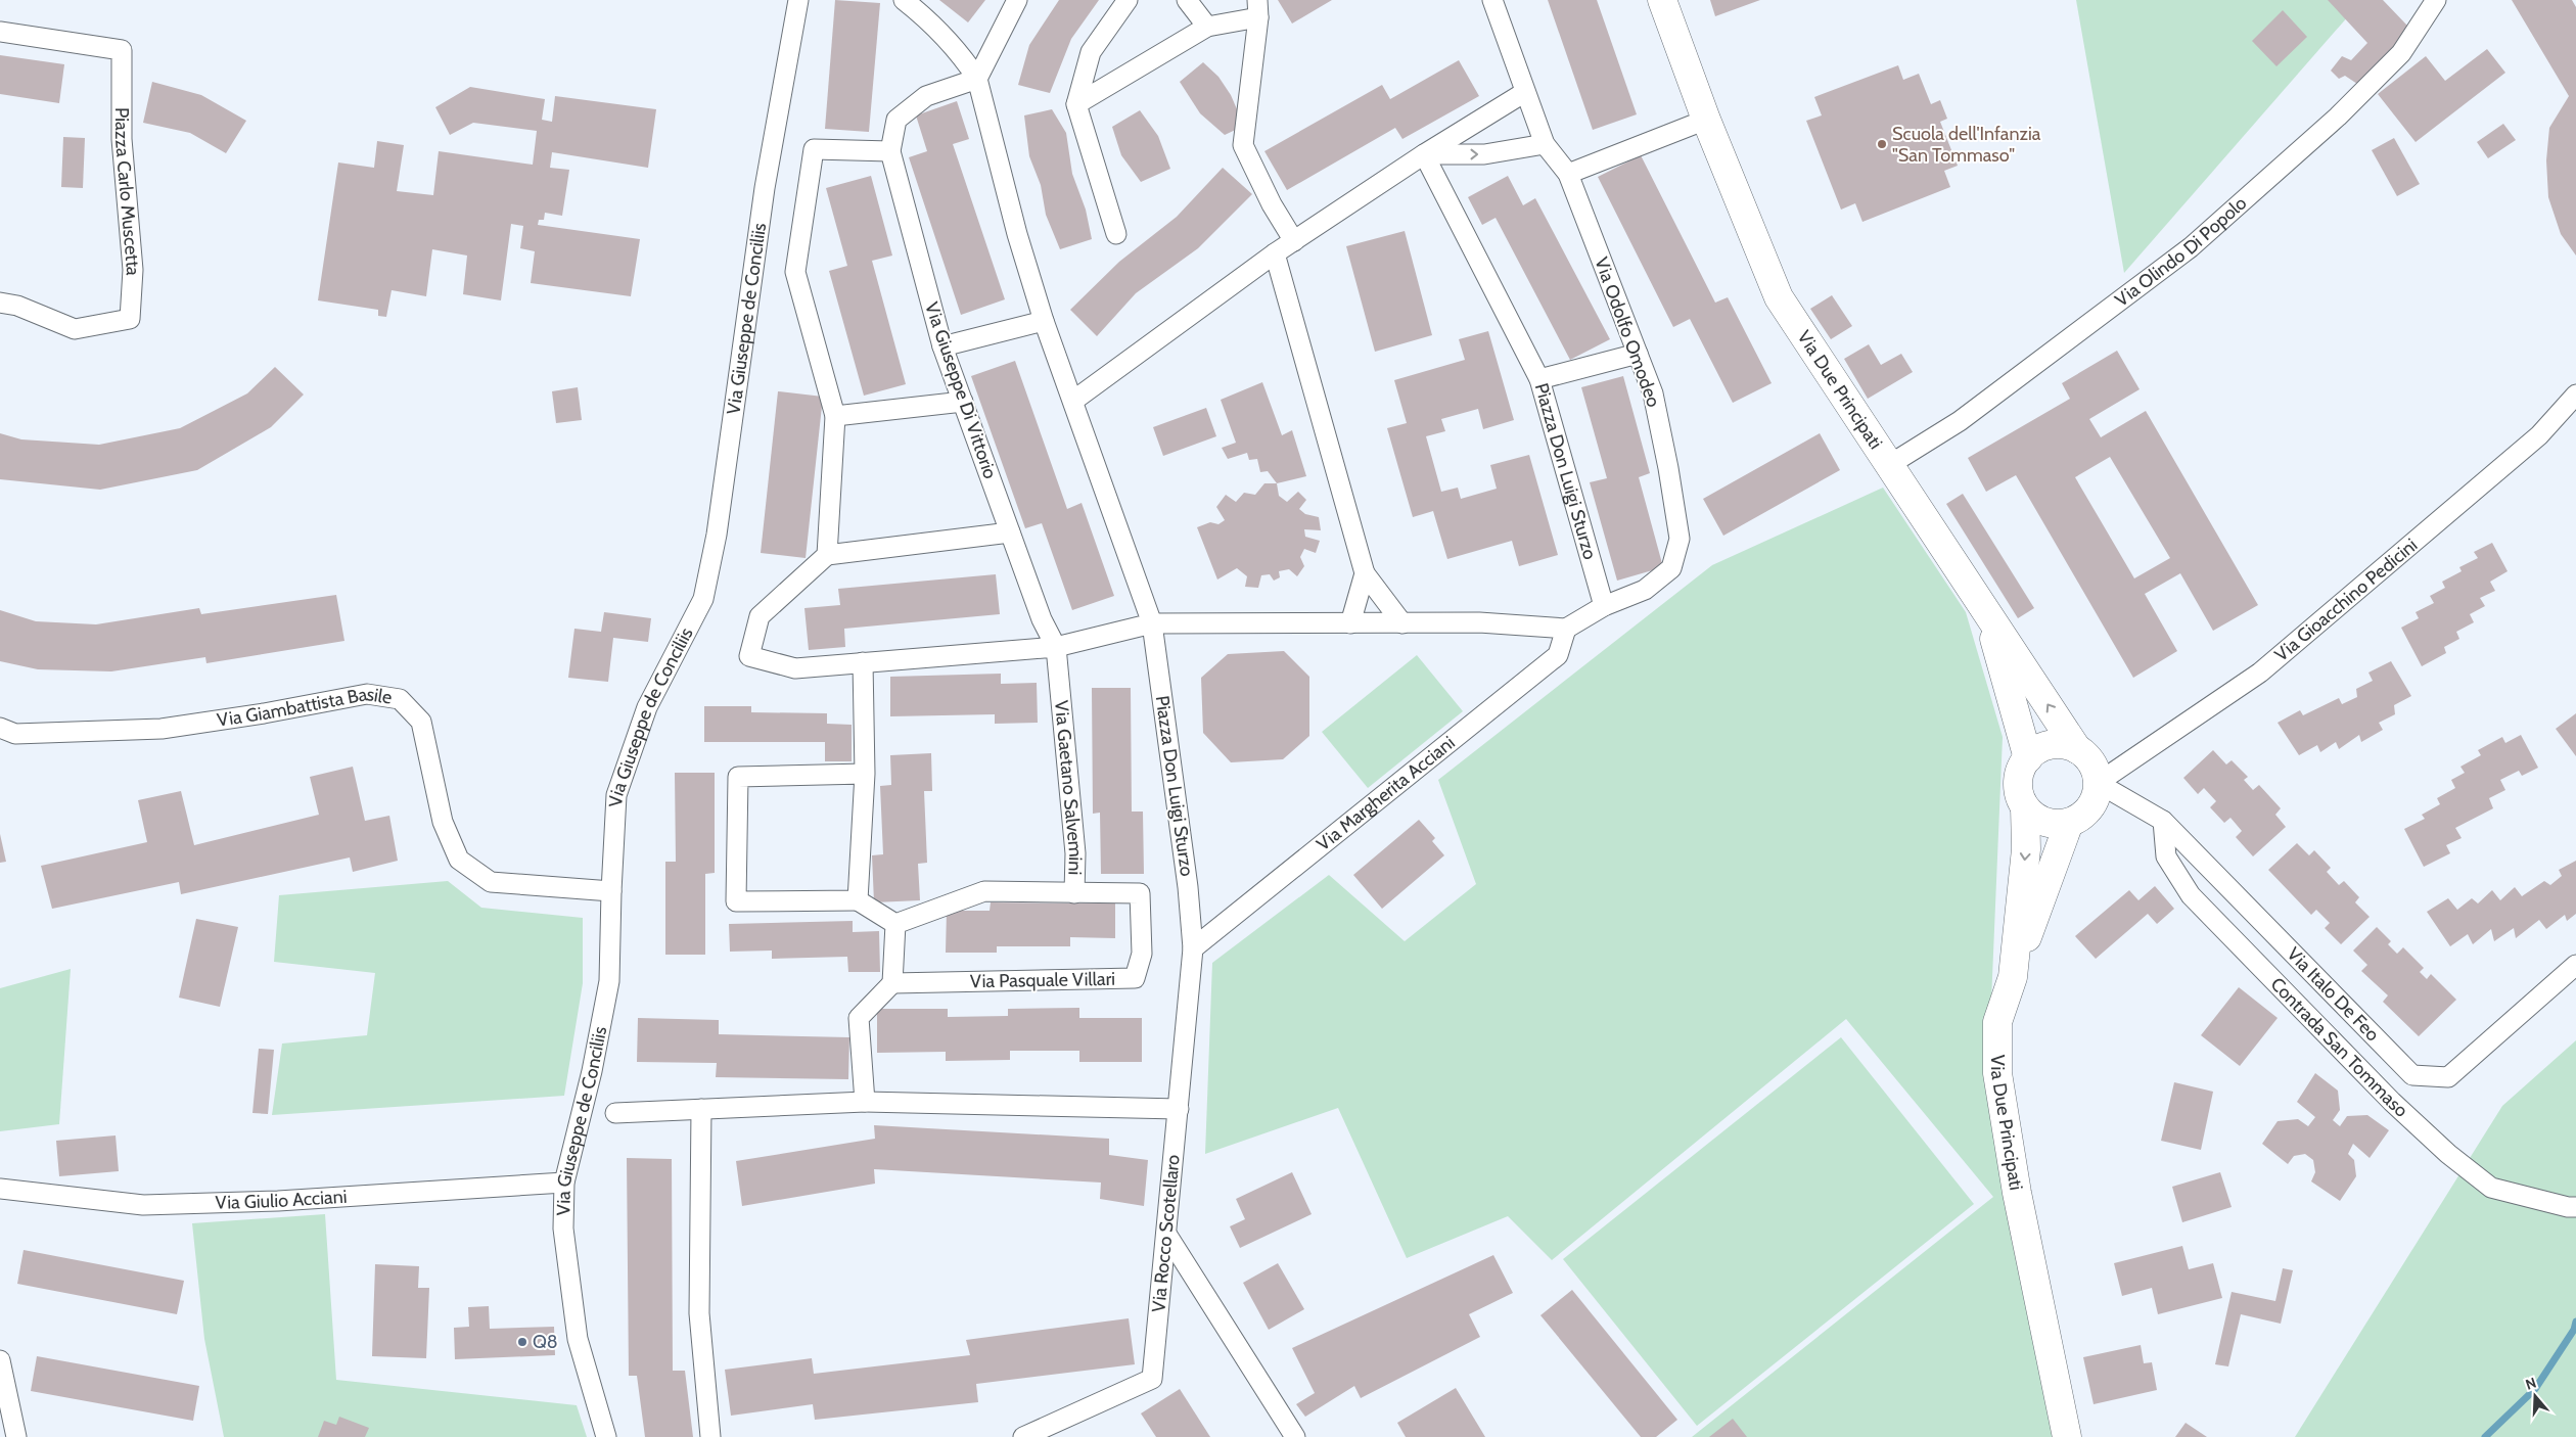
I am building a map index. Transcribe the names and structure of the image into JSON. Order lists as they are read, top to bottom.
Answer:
{
  "streets": {
    "street": [
      "Piazza Carlo Muscetta",
      "Via Olindo Di Popolo",
      "Via Giuseppe de Conciliis",
      "Via Odolfo Omodeo",
      "Via Giuseppe Di Vittorio",
      "Via Due Principati",
      "Piazza Don Luigi Sturzo",
      "Via Gioacchino Pedicini",
      "Via Giambattista Basile",
      "Via Gaetano Salvemini",
      "Via Margherita Acciani",
      "Via Pasquale Villari",
      "Via Italo De Feo",
      "Contrada San Tommaso",
      "Via Giulio Acciani",
      "Via Rocco Scotellaro"
    ]
  },
  "crossings": [
    ["Via Olindo Di Popolo", "Via Due Principati"],
    ["Via Giuseppe de Conciliis", "Via Giambattista Basile"],
    ["Via Giuseppe de Conciliis", "Via Giulio Acciani"],
    ["Via Odolfo Omodeo", "Piazza Don Luigi Sturzo"],
    ["Via Giuseppe Di Vittorio", "Via Gaetano Salvemini"],
    ["Via Due Principati", "Via Gioacchino Pedicini"],
    ["Via Due Principati", "Via Italo De Feo"],
    ["Piazza Don Luigi Sturzo", "Via Margherita Acciani"],
    ["Piazza Don Luigi Sturzo", "Via Rocco Scotellaro"],
    ["Via Gioacchino Pedicini", "Via Italo De Feo"],
    ["Via Gaetano Salvemini", "Via Pasquale Villari"],
    ["Via Margherita Acciani", "Via Rocco Scotellaro"],
    ["Via Italo De Feo", "Contrada San Tommaso"]
  ],
  "places": ["Scuola dell'Infanzia \"San Tommaso\"", "Q8"],
  "north": "top"
}
